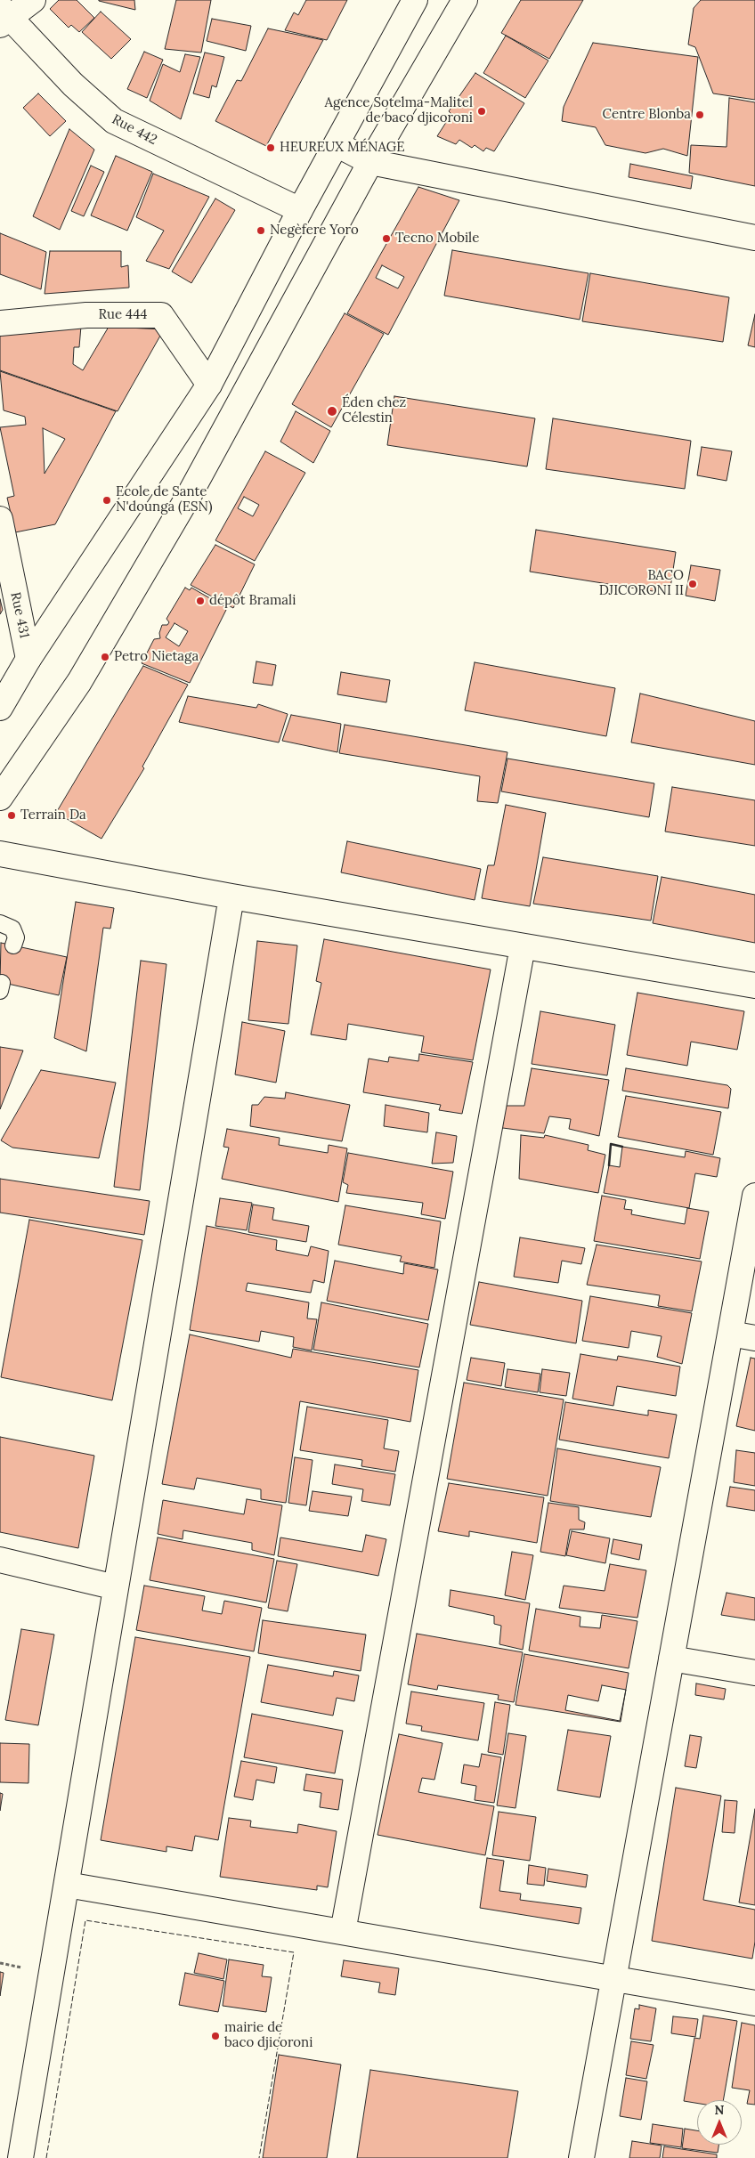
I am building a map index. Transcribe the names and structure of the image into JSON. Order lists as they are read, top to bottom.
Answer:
{
  "streets": {
    "street": ["Rue 442", "Rue 444", "Rue 431"]
  },
  "places": [
    "Agence Sotelma-Malitel de baco djicoroni",
    "Centre Blonba",
    "HEUREUX MÉNAGE",
    "Negèfere Yoro",
    "Tecno Mobile",
    "Éden chez Célestin",
    "Ecole de Sante N'dounga (ESN)",
    "BACO DJICORONI II",
    "dépôt Bramali",
    "Petro Nietaga",
    "Terrain Da",
    "mairie de baco djicoroni"
  ],
  "north": "top"
}
